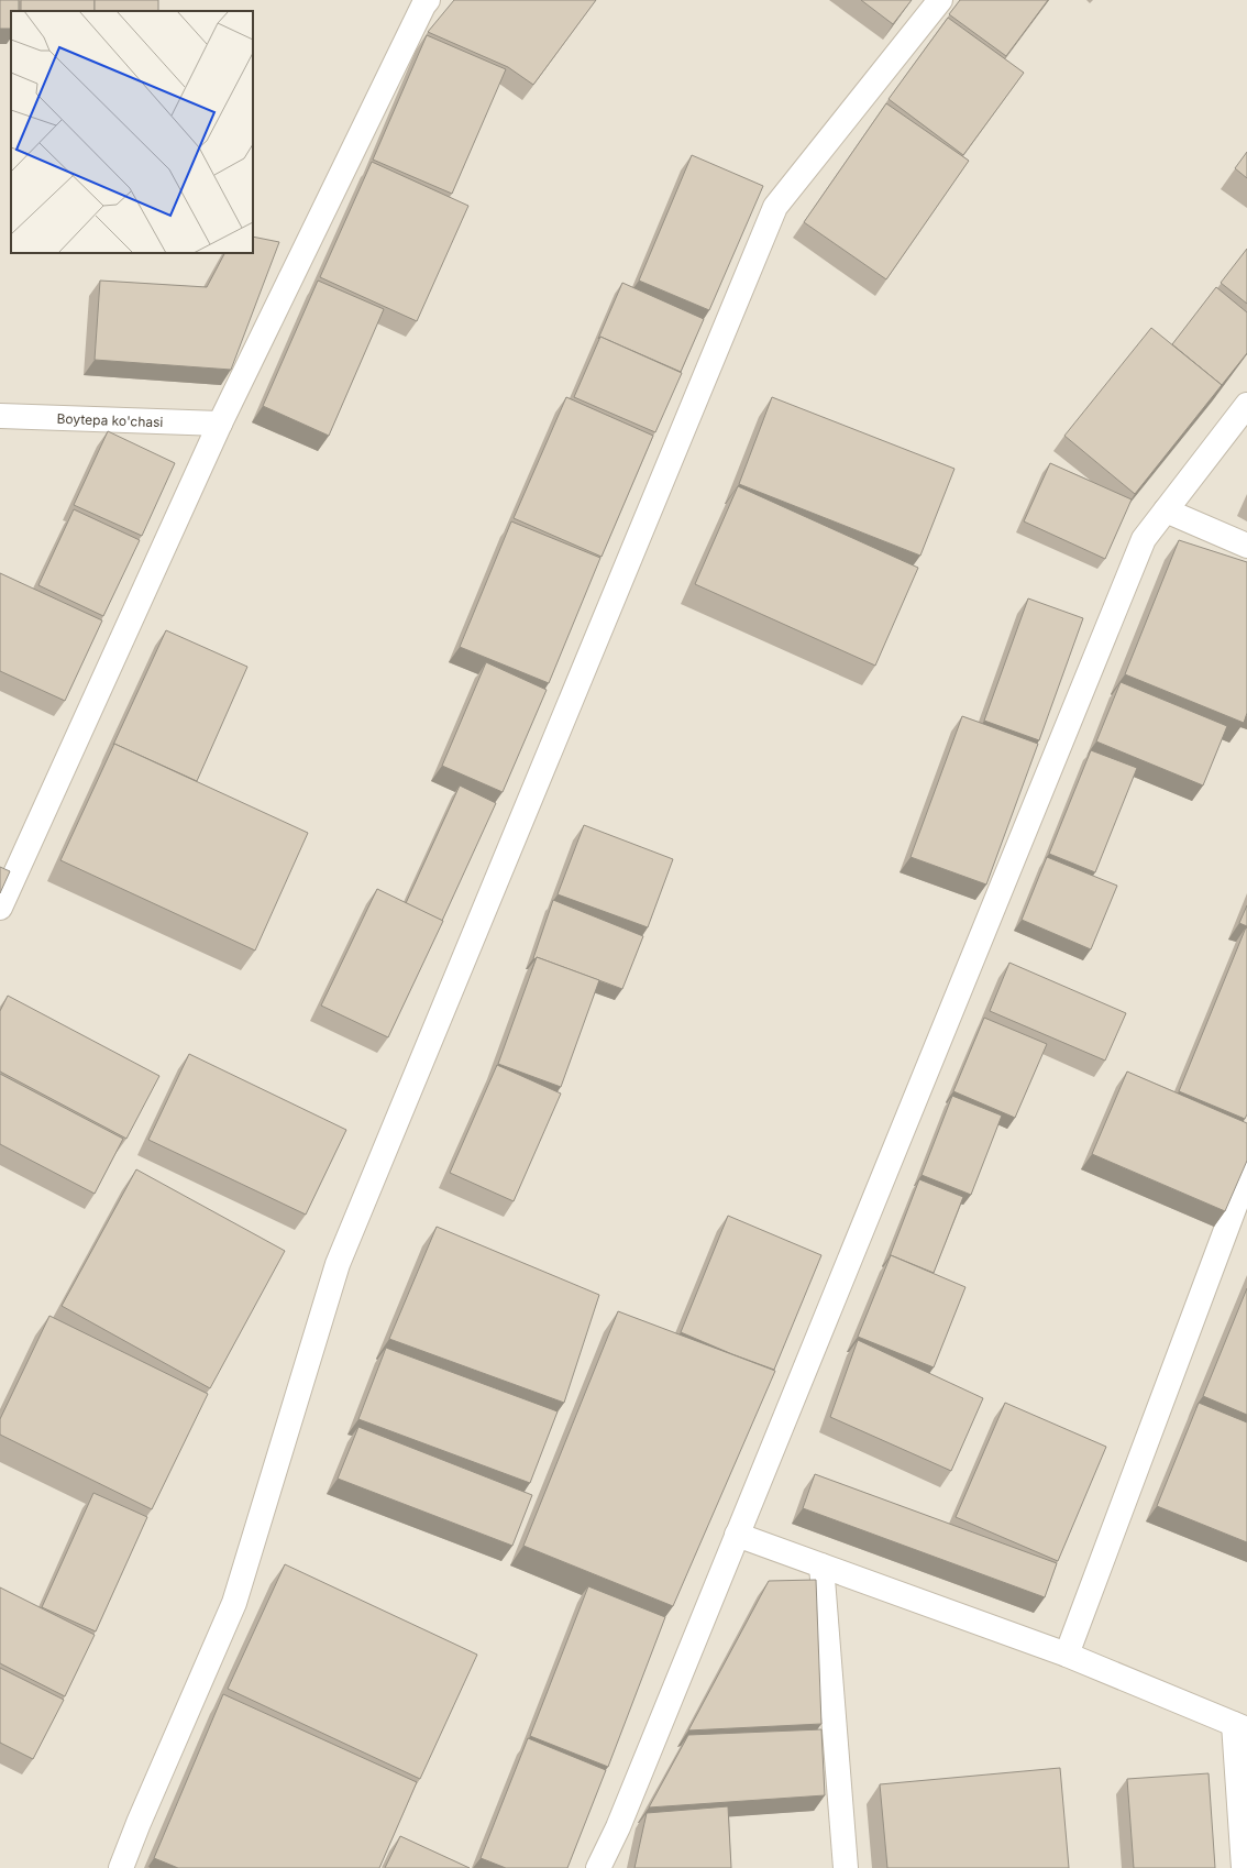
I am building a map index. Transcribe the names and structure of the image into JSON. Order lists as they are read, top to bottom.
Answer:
{
  "streets": {
    "street": ["Boytepa ko'chasi"]
  }
}
